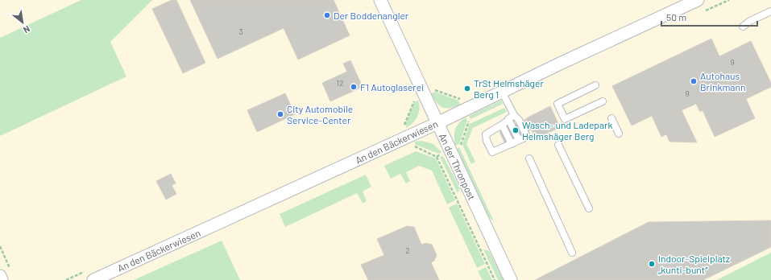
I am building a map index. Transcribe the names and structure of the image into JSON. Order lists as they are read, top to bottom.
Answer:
{
  "streets": {
    "street": ["An den Bäckerwiesen", "An der Thronpost"]
  },
  "crossings": [
    ["An den Bäckerwiesen", "An der Thronpost"]
  ],
  "places": [
    "Der Boddenangler",
    "Autohaus Brinkmann",
    "F1 Autoglaserei",
    "TrSt Helmshäger Berg 1",
    "City Automobile Service-Center",
    "Wasch- und Ladepark Helmshäger Berg",
    "Indoor-Spielplatz „kunti-bunt“"
  ],
  "house_numbers": [
    "3",
    "9",
    "12",
    "9",
    "2"
  ],
  "scale_bar": "50 m",
  "north": "bottom right"
}
